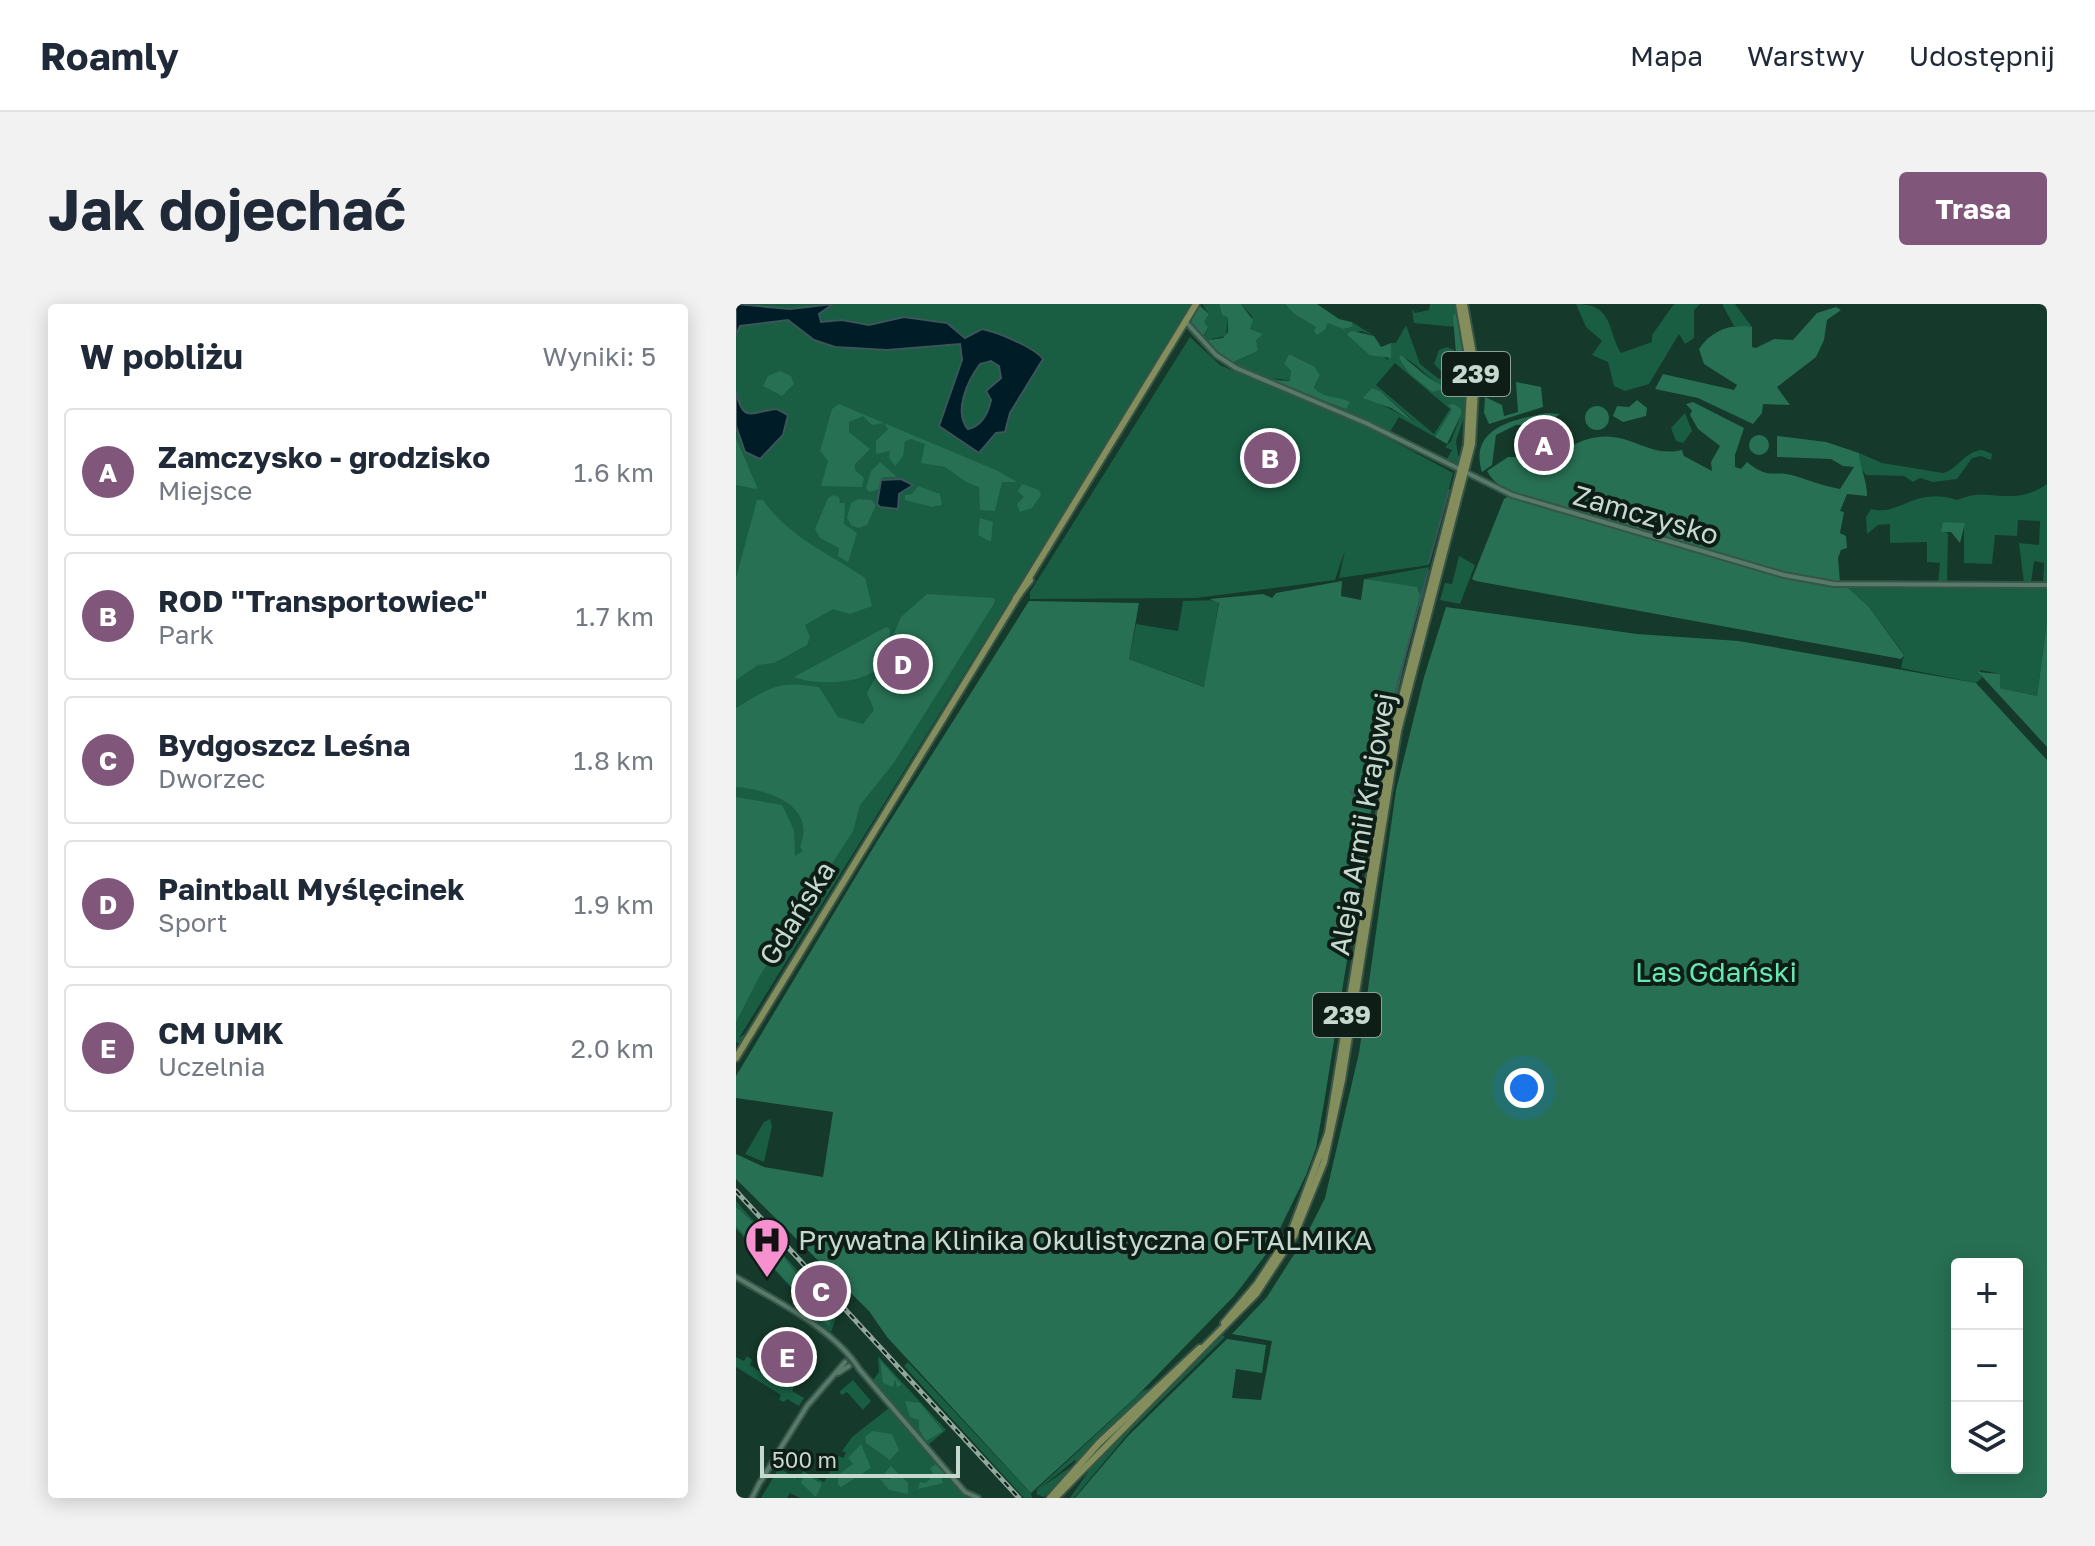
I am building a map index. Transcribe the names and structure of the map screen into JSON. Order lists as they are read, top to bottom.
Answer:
{
  "streets": {
    "main road": ["239", "Aleja Armii Krajowej", "Gdańska"],
    "street": ["Zamczysko"]
  },
  "crossings": [
    ["Zamczysko", "Aleja Armii Krajowej"],
    ["Zamczysko", "Gdańska"]
  ],
  "parks": ["Las Gdański"],
  "places": {
    "hospital": ["Prywatna Klinika Okulistyczna OFTALMIKA"]
  },
  "scale_bar": "500 m",
  "page": {
    "header": "Roamly",
    "nav": ["Mapa", "Warstwy", "Udostępnij"],
    "buttons": "Trasa",
    "title": "Jak dojechać",
    "heading": ["W pobliżu", "Wyniki: 5"],
    "list": [
      {
        "mark": "A",
        "name": "Zamczysko - grodzisko",
        "note": "Miejsce",
        "value": "1.6 km"
      },
      {
        "mark": "B",
        "name": "ROD \"Transportowiec\"",
        "note": "Park",
        "value": "1.7 km"
      },
      {
        "mark": "C",
        "name": "Bydgoszcz Leśna",
        "note": "Dworzec",
        "value": "1.8 km"
      },
      {
        "mark": "D",
        "name": "Paintball Myślęcinek",
        "note": "Sport",
        "value": "1.9 km"
      },
      {
        "mark": "E",
        "name": "CM UMK",
        "note": "Uczelnia",
        "value": "2.0 km"
      }
    ],
    "pins": [
      "A",
      "B",
      "D",
      "C",
      "E"
    ],
    "map_buttons": ["+", "−"],
    "scale": "500 m"
  }
}
